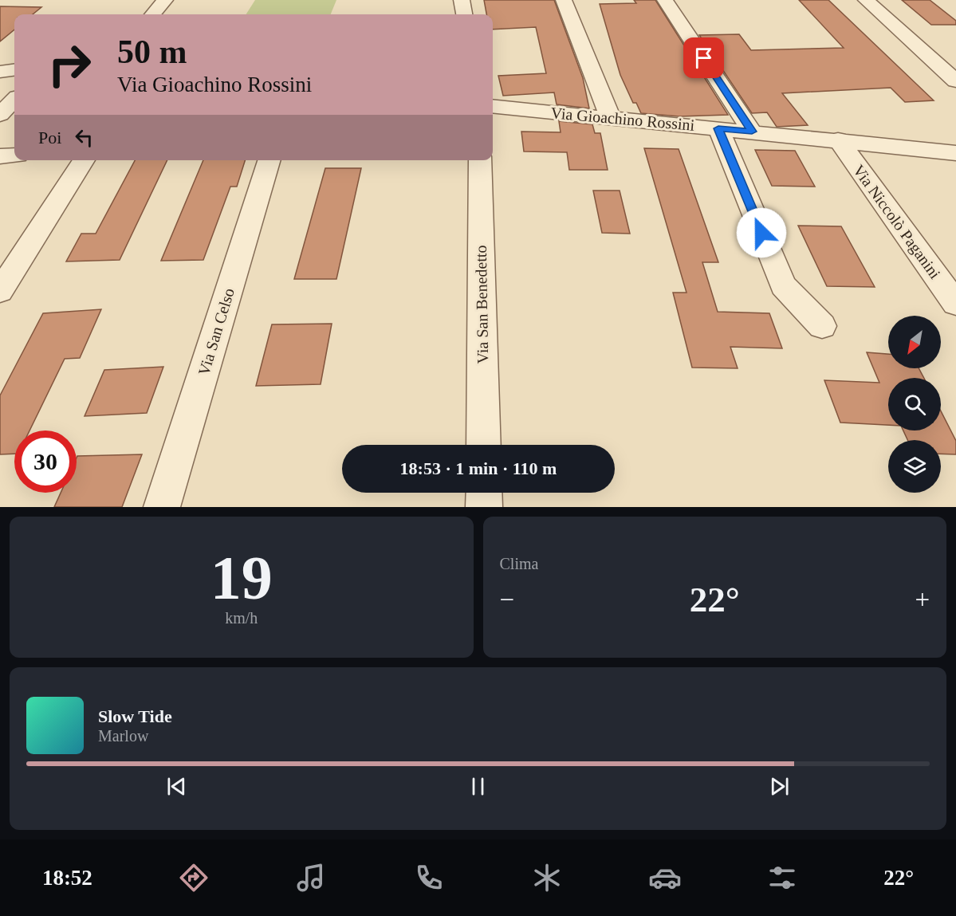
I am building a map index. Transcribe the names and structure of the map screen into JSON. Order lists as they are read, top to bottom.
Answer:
{
  "streets": {
    "street": [
      "Via Gioachino Rossini",
      "Via Niccolò Paganini",
      "Via San Benedetto",
      "Via San Celso"
    ]
  },
  "crossings": [
    ["Via Gioachino Rossini", "Via Niccolò Paganini"]
  ],
  "north": "bottom left",
  "page": {
    "turn": ["50 m", "Via Gioachino Rossini"],
    "then": "Poi",
    "limit": "30",
    "trip": "18:53 · 1 min · 110 m",
    "tile": [
      ["19", "km/h"],
      "Clima"
    ],
    "heat": ["−", "22°", "+"],
    "song": ["Slow Tide", "Marlow"],
    "tabs": ["18:52", "22°"]
  }
}
